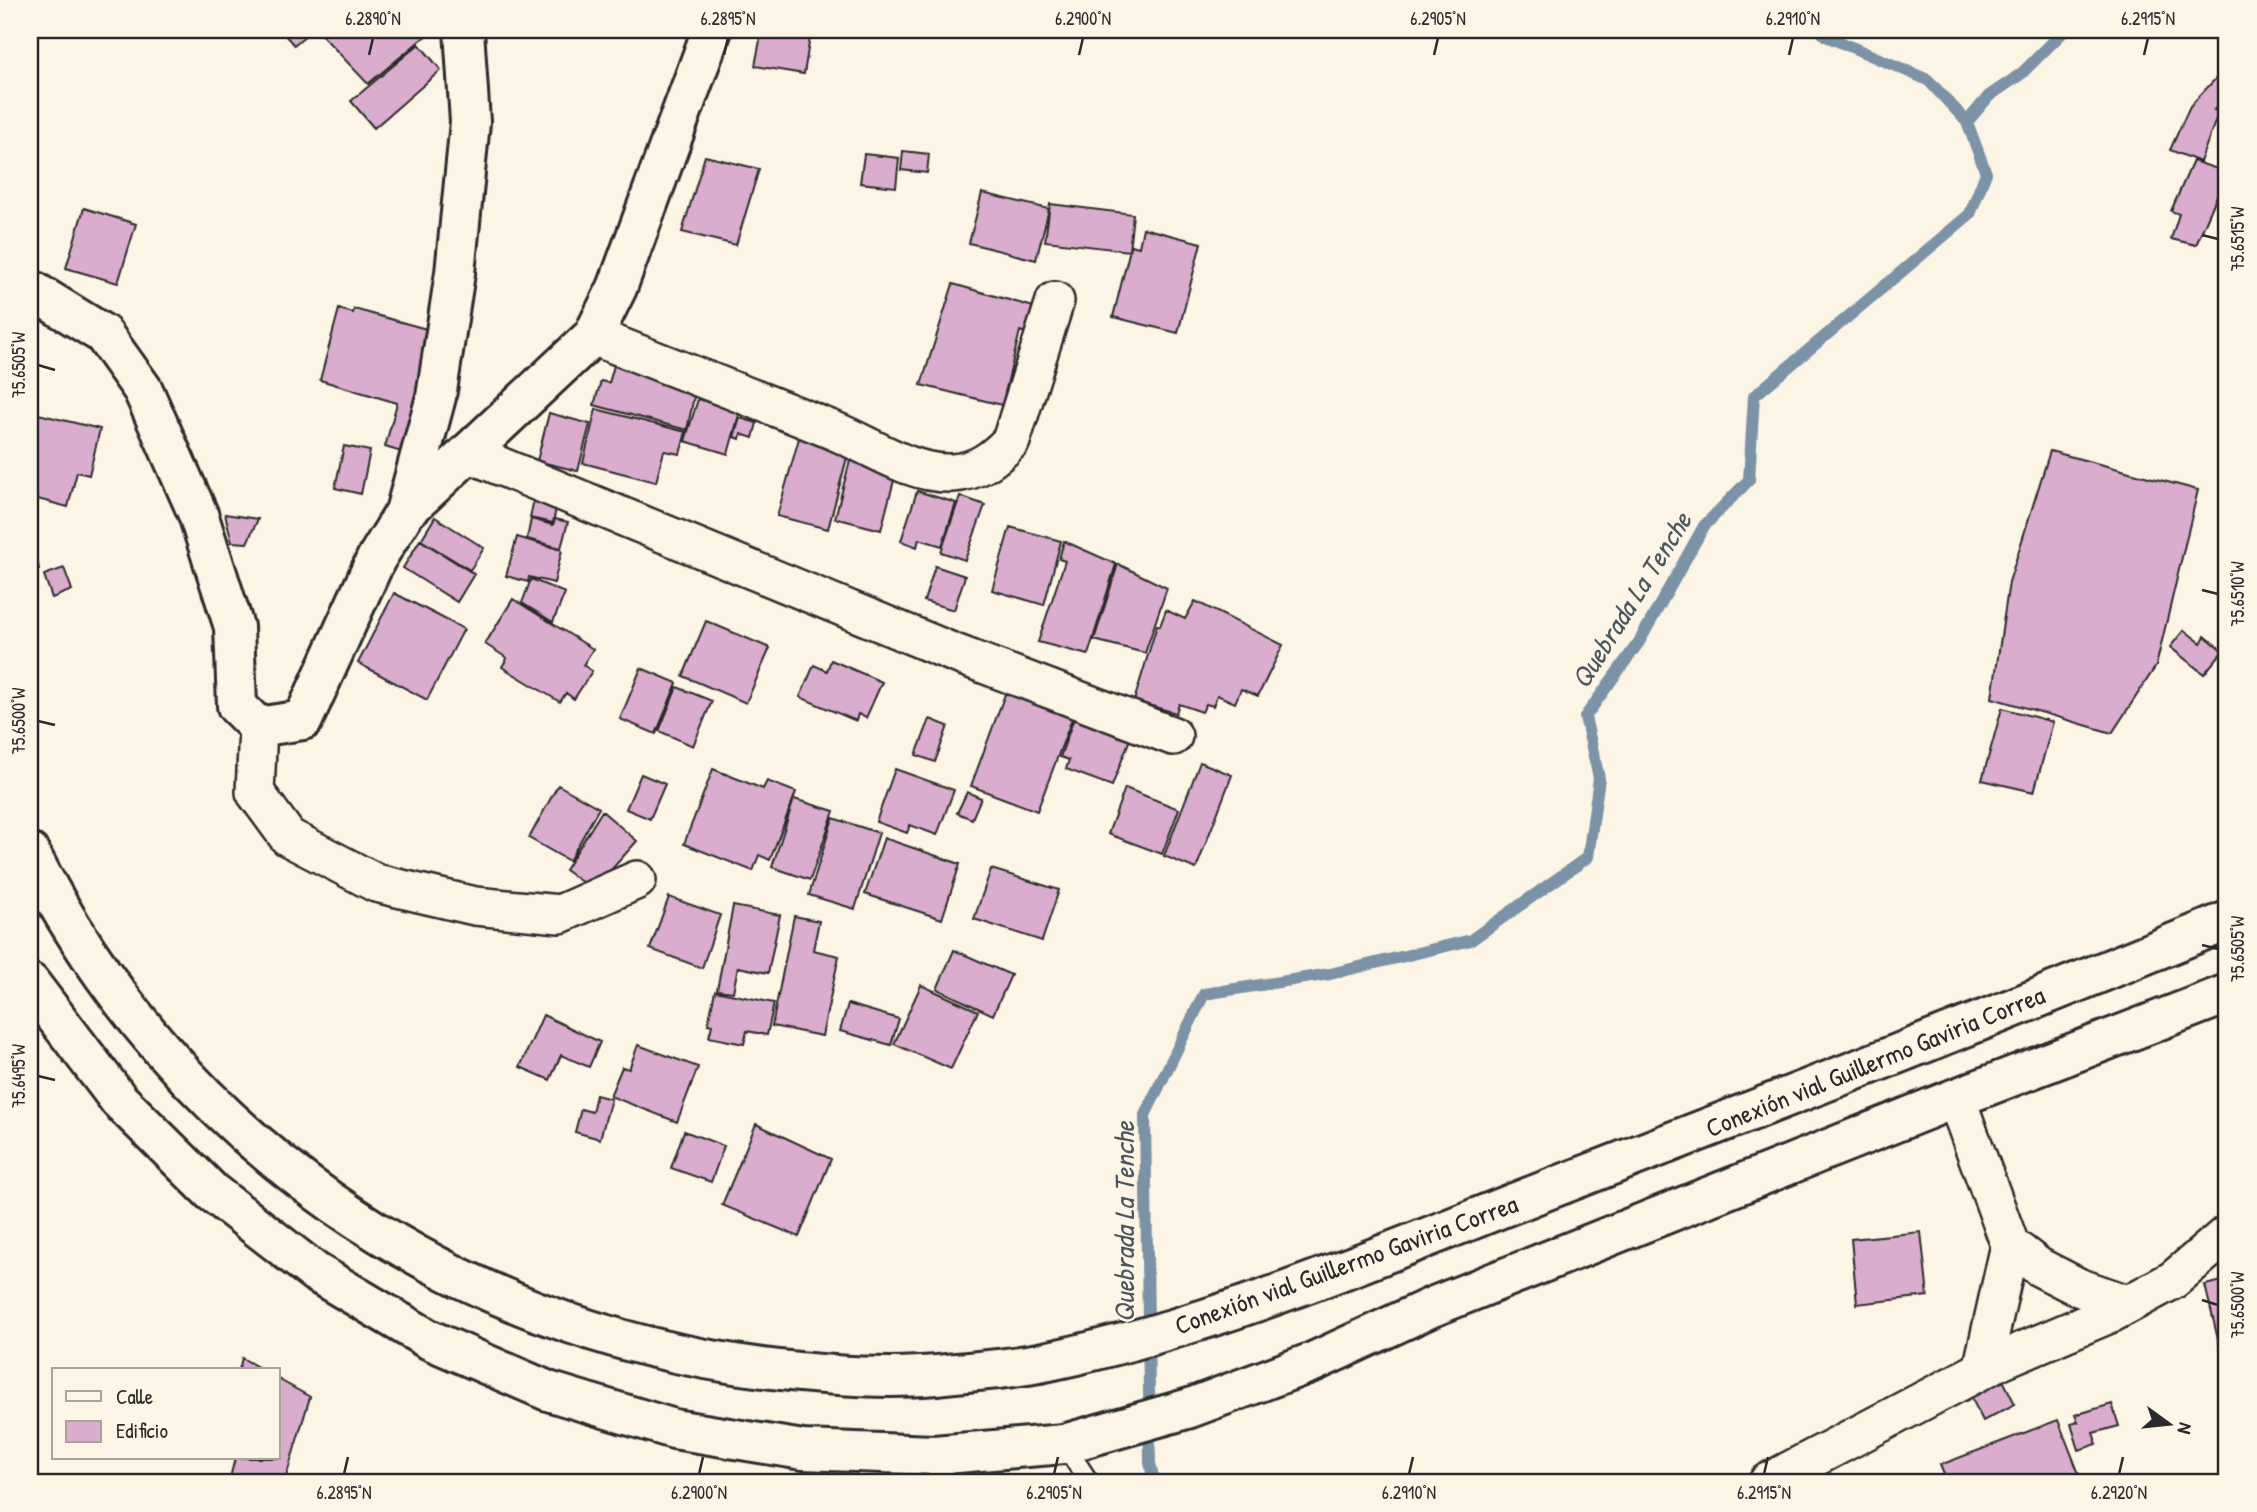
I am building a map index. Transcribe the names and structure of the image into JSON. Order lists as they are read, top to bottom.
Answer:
{
  "streets": {
    "main road": ["Conexión vial Guillermo Gaviria Correa"]
  },
  "water": ["Quebrada La Tenche"],
  "legend": ["Calle", "Edificio"],
  "north": "right",
  "coordinates": [
    "6.2890°N",
    "6.2895°N",
    "6.2900°N",
    "6.2905°N",
    "6.2910°N",
    "6.2915°N",
    "75.6515°W",
    "75.6505°W",
    "75.6510°W",
    "75.6500°W",
    "75.6495°W",
    "6.2920°N"
  ]
}
